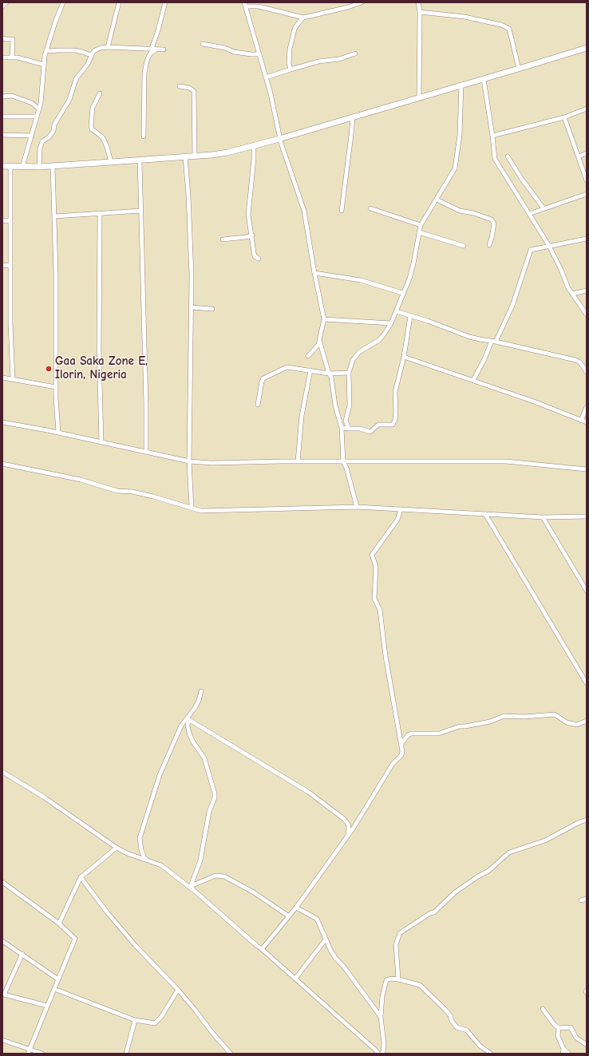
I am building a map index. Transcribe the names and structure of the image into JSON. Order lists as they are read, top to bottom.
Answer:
{
  "places": ["Gaa Saka Zone E, Ilorin, Nigeria"]
}
